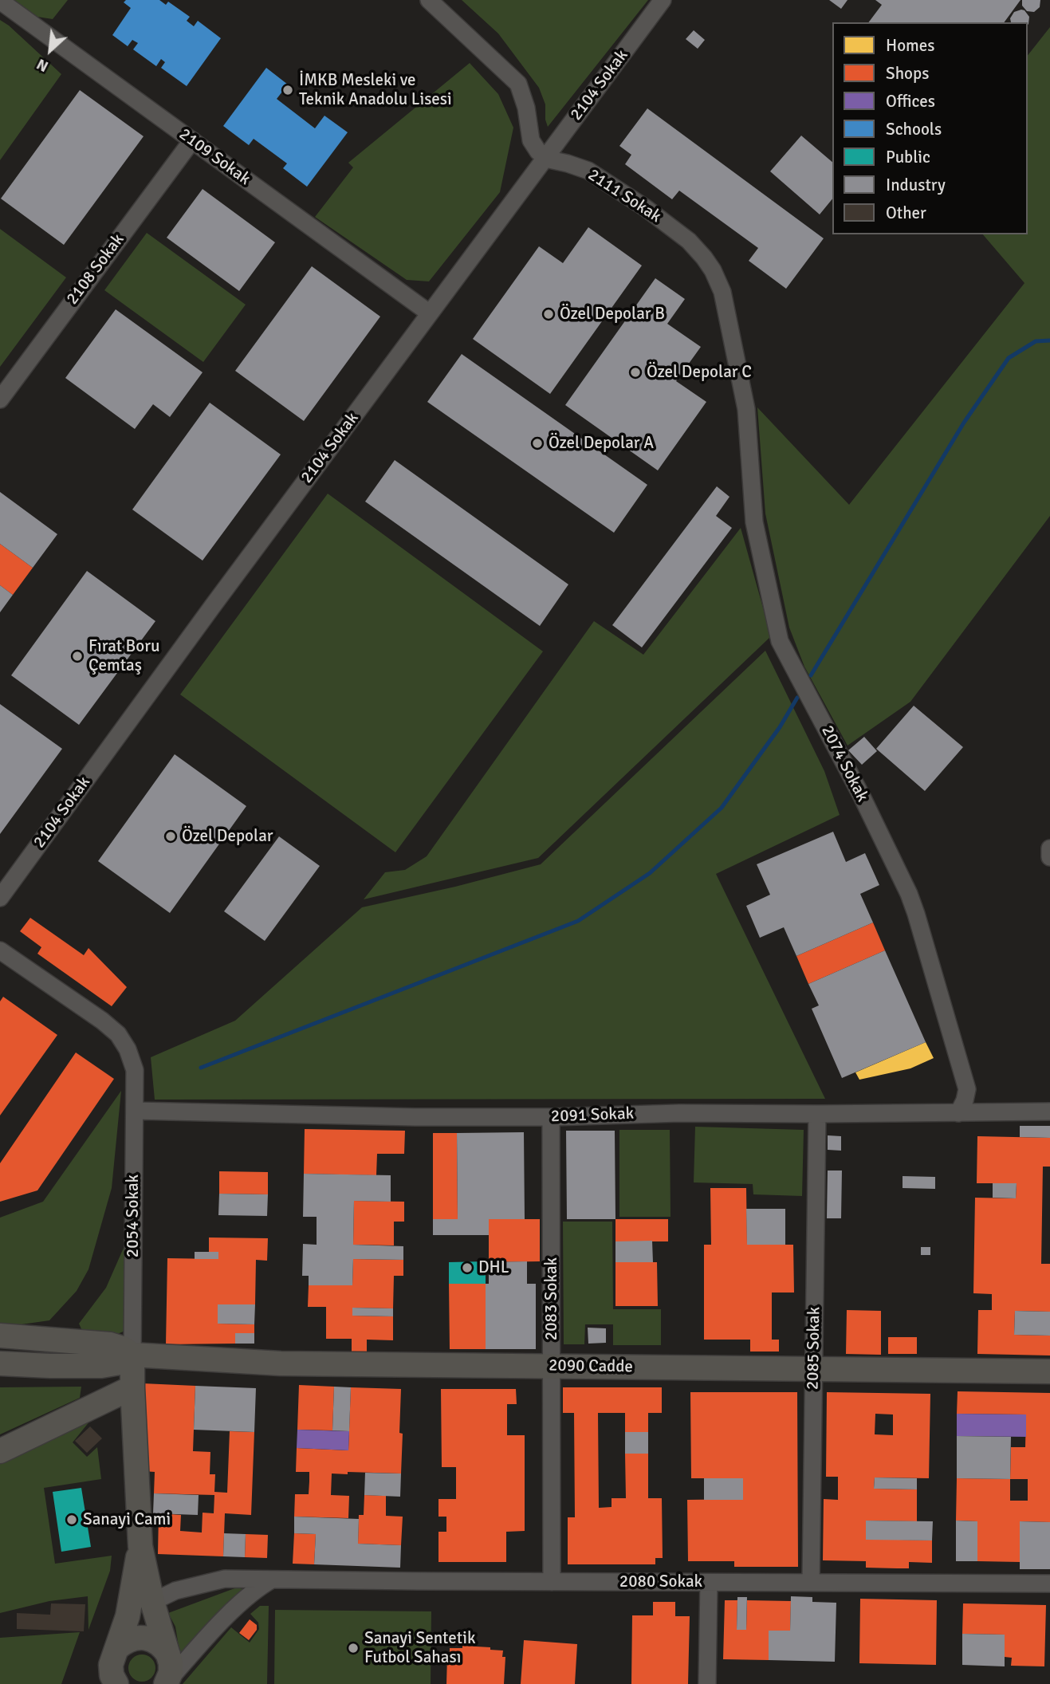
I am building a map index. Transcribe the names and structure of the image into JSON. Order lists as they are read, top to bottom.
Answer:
{
  "streets": {
    "street": [
      "2104 Sokak",
      "2109 Sokak",
      "2111 Sokak",
      "2108 Sokak",
      "2074 Sokak",
      "2091 Sokak",
      "2054 Sokak",
      "2083 Sokak",
      "2085 Sokak",
      "2090 Cadde",
      "2080 Sokak"
    ]
  },
  "crossings": [
    ["2104 Sokak", "2109 Sokak"],
    ["2104 Sokak", "2111 Sokak"],
    ["2109 Sokak", "2108 Sokak"],
    ["2111 Sokak", "2074 Sokak"],
    ["2074 Sokak", "2091 Sokak"],
    ["2091 Sokak", "2054 Sokak"],
    ["2091 Sokak", "2083 Sokak"],
    ["2091 Sokak", "2085 Sokak"],
    ["2054 Sokak", "2090 Cadde"],
    ["2054 Sokak", "2080 Sokak"],
    ["2083 Sokak", "2090 Cadde"],
    ["2083 Sokak", "2080 Sokak"],
    ["2085 Sokak", "2090 Cadde"],
    ["2085 Sokak", "2080 Sokak"]
  ],
  "places": [
    "İMKB Mesleki ve Teknik Anadolu Lisesi",
    "Özel Depolar B",
    "Özel Depolar C",
    "Özel Depolar A",
    "Fırat Boru Çemtaş",
    "Özel Depolar",
    "DHL",
    "Sanayi Cami",
    "Sanayi Sentetik Futbol Sahası"
  ],
  "legend": [
    "Homes",
    "Shops",
    "Offices",
    "Schools",
    "Public",
    "Industry",
    "Other"
  ],
  "north": "bottom left"
}
